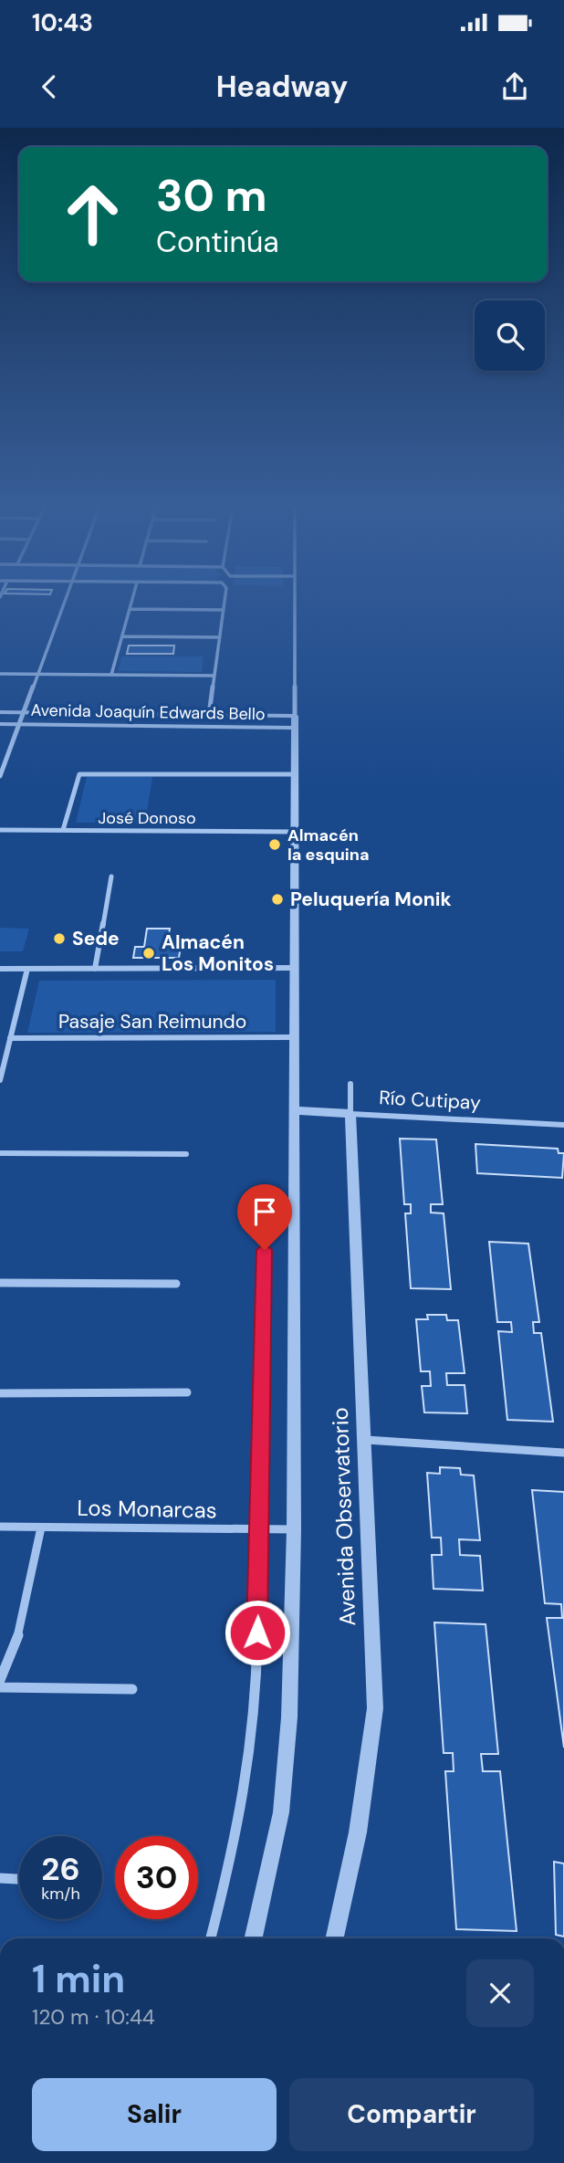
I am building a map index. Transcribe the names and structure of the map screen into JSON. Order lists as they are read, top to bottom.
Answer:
{
  "streets": {
    "street": [
      "Avenida Joaquín Edwards Bello",
      "José Donoso",
      "Pasaje San Reimundo",
      "Río Cutipay",
      "Los Monarcas",
      "Avenida Observatorio"
    ]
  },
  "crossings": [
    ["Río Cutipay", "Avenida Observatorio"]
  ],
  "places": [
    "Almacén la esquina",
    "Peluquería Monik",
    "Sede",
    "Almacén Los Monitos"
  ],
  "page": {
    "status": "10:43",
    "header": "Headway",
    "turn": ["30 m", "Continúa"],
    "speed": "26 km/h",
    "limit": "30",
    "heading": ["1 min", "120 m · 10:44"],
    "buttons": ["Salir", "Compartir"]
  }
}
